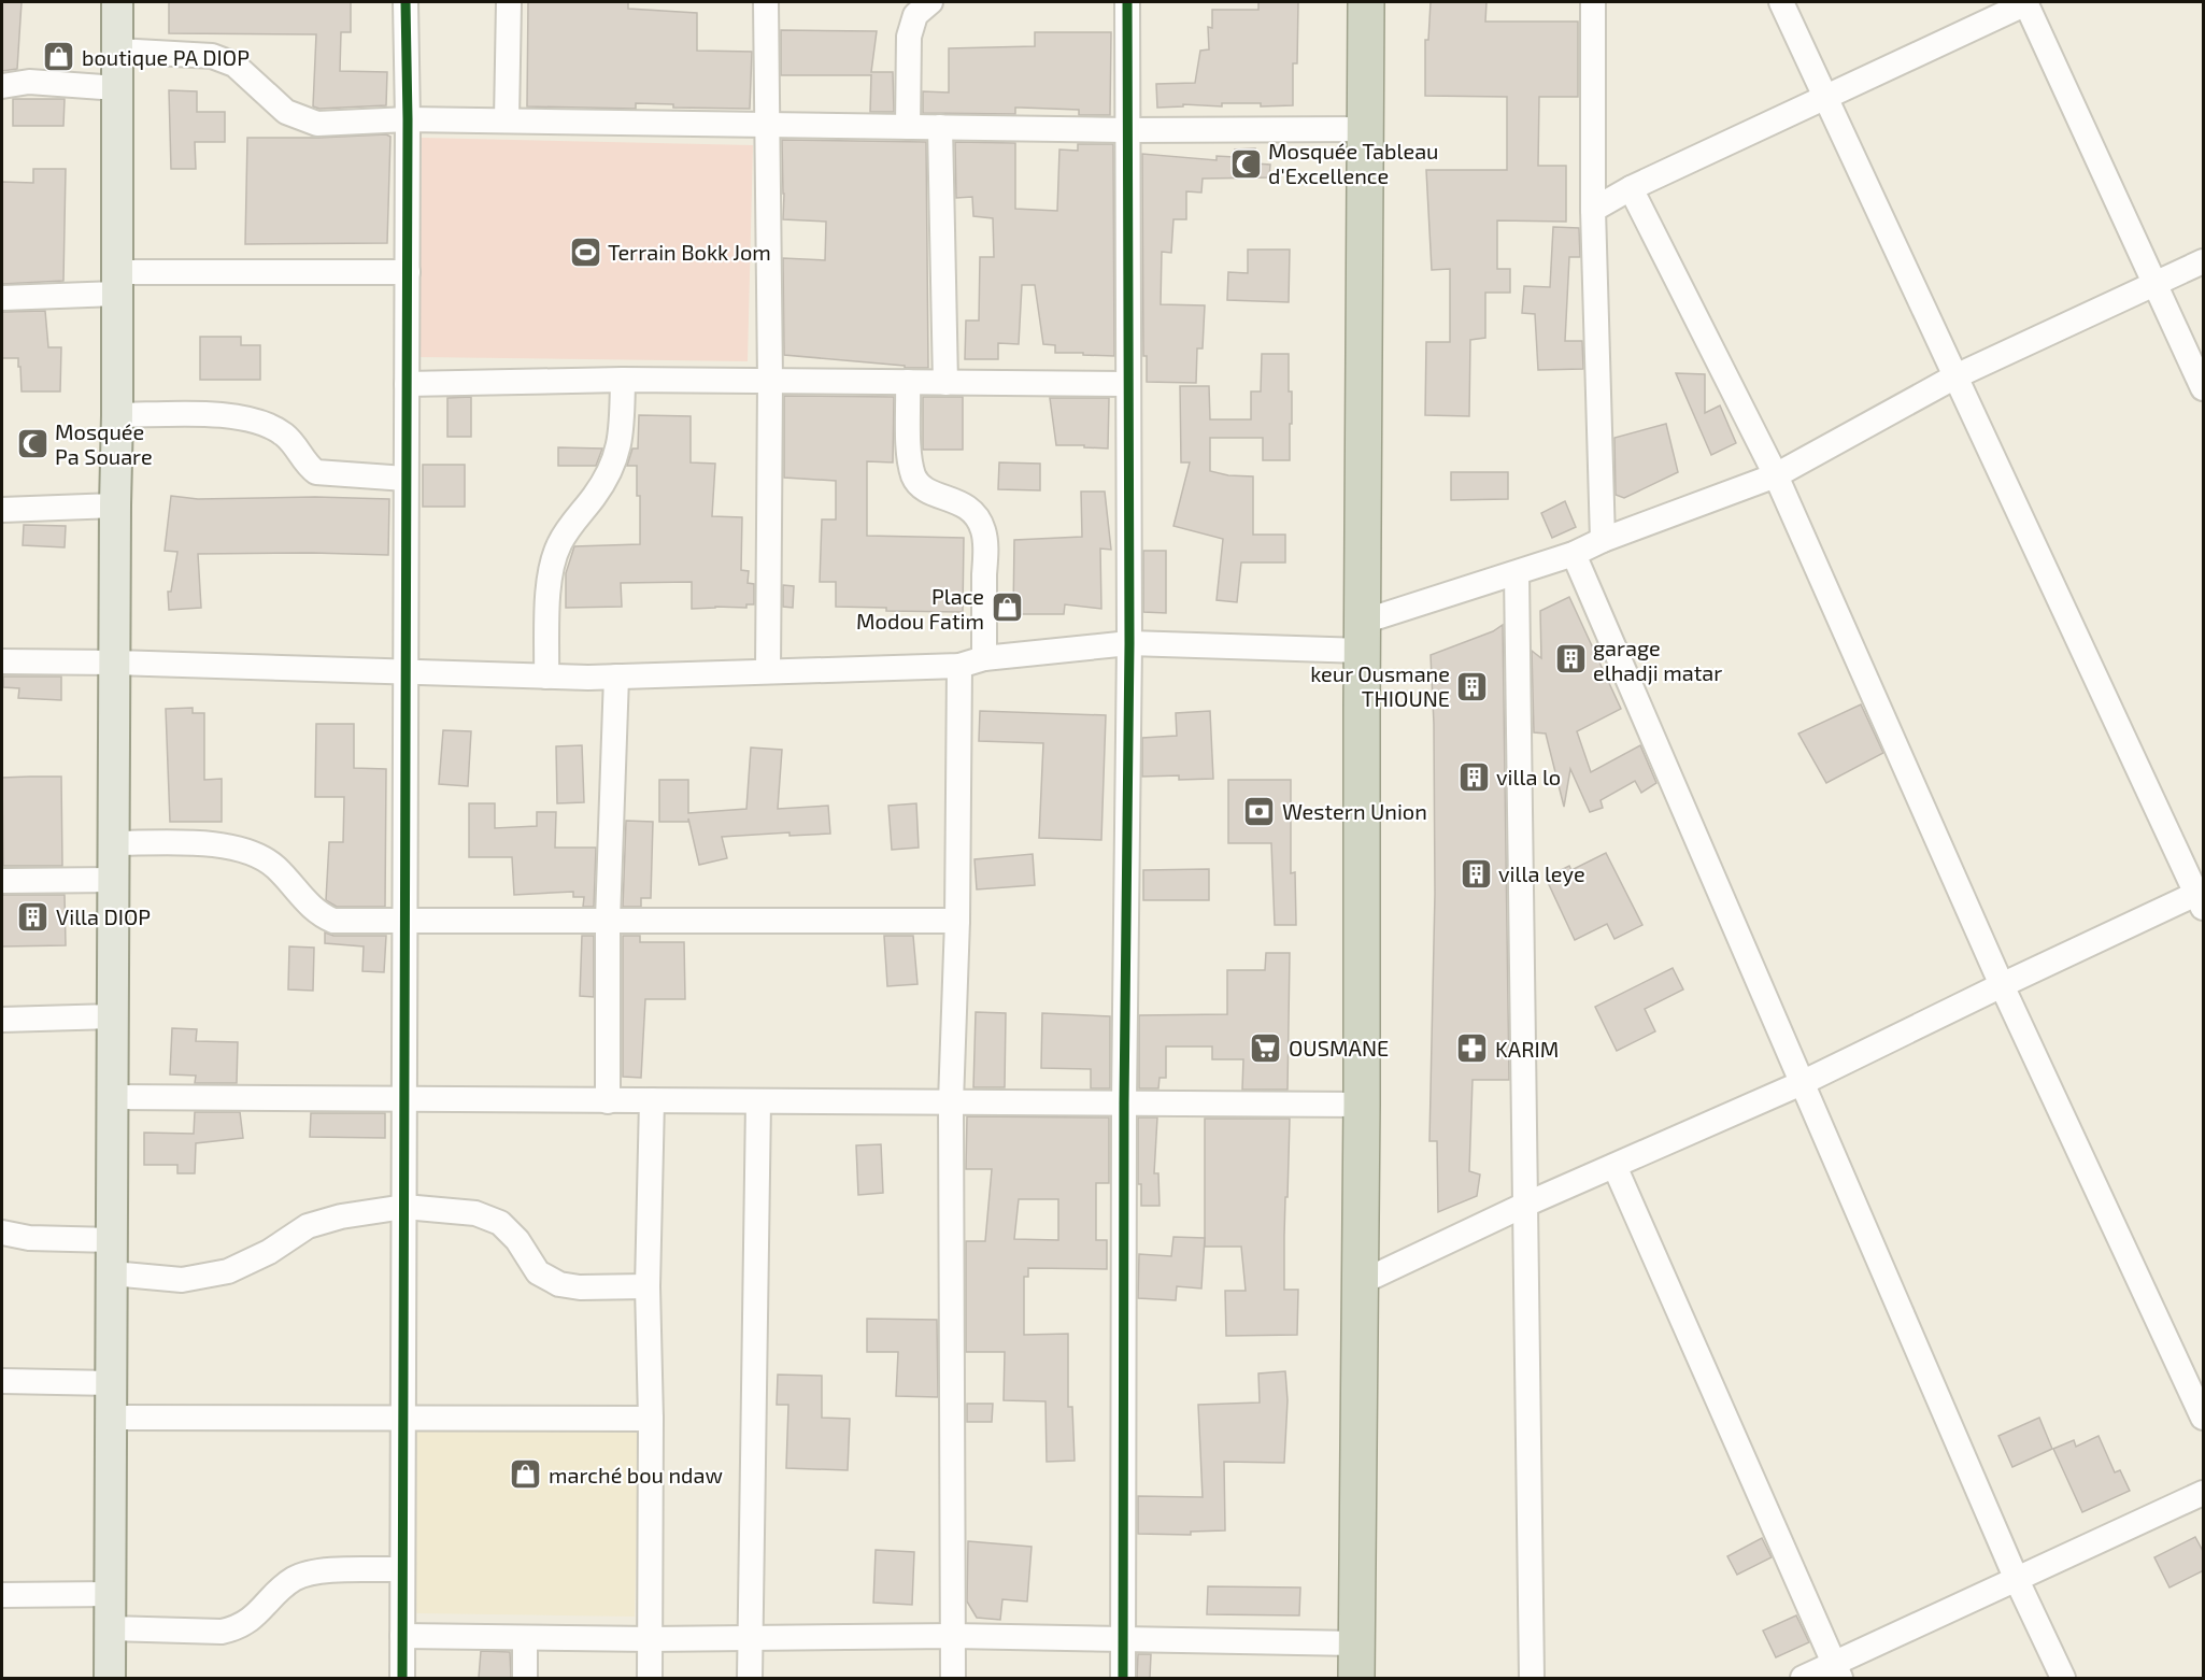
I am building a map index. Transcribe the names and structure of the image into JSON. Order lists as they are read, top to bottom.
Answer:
{
  "places": {
    "shop": ["boutique PA DIOP", "Place Modou Fatim", "marché bou ndaw"],
    "mosque": ["Mosquée Tableau d'Excellence", "Mosquée Pa Souare"],
    "sports": ["Terrain Bokk Jom"],
    "building": [
      "garage elhadji matar",
      "keur Ousmane THIOUNE",
      "villa lo",
      "villa leye",
      "Villa DIOP"
    ],
    "bank": ["Western Union"],
    "supermarket": ["OUSMANE"],
    "pharmacy": ["KARIM"]
  }
}
